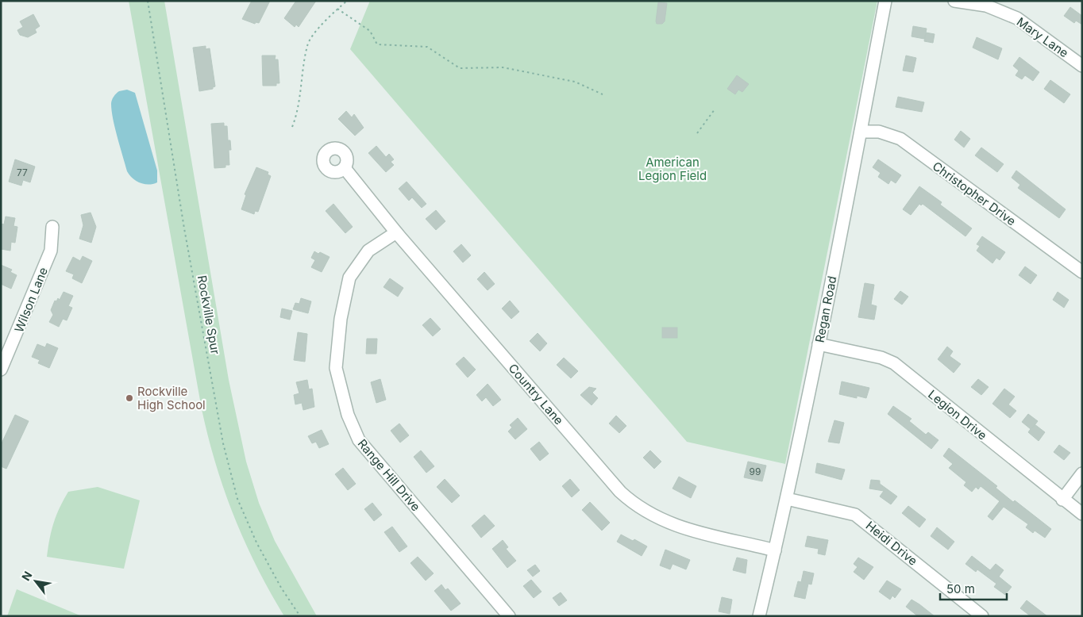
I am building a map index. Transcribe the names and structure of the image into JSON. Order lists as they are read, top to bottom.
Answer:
{
  "streets": {
    "street": [
      "Mary Lane",
      "Christopher Drive",
      "Wilson Lane",
      "Regan Road",
      "Country Lane",
      "Legion Drive",
      "Range Hill Drive",
      "Heidi Drive"
    ],
    "path": ["Rockville Spur"]
  },
  "crossings": [
    ["Christopher Drive", "Regan Road"],
    ["Regan Road", "Country Lane"],
    ["Regan Road", "Legion Drive"],
    ["Regan Road", "Heidi Drive"],
    ["Country Lane", "Range Hill Drive"]
  ],
  "parks": ["American Legion Field"],
  "places": ["Rockville High School"],
  "house_numbers": ["77", "99"],
  "scale_bar": "50 m",
  "north": "top left"
}
